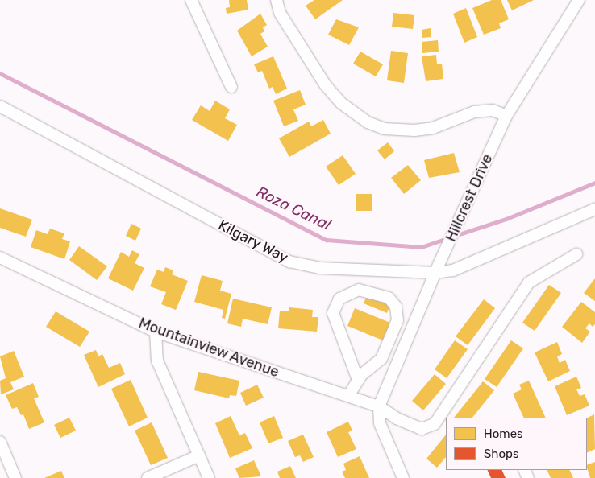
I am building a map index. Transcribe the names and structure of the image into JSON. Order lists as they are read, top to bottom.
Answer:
{
  "streets": {
    "street": ["Hillcrest Drive", "Kilgary Way", "Mountainview Avenue"]
  },
  "crossings": [
    ["Hillcrest Drive", "Kilgary Way"],
    ["Hillcrest Drive", "Mountainview Avenue"]
  ],
  "water": ["Roza Canal"],
  "legend": ["Homes", "Shops"]
}
